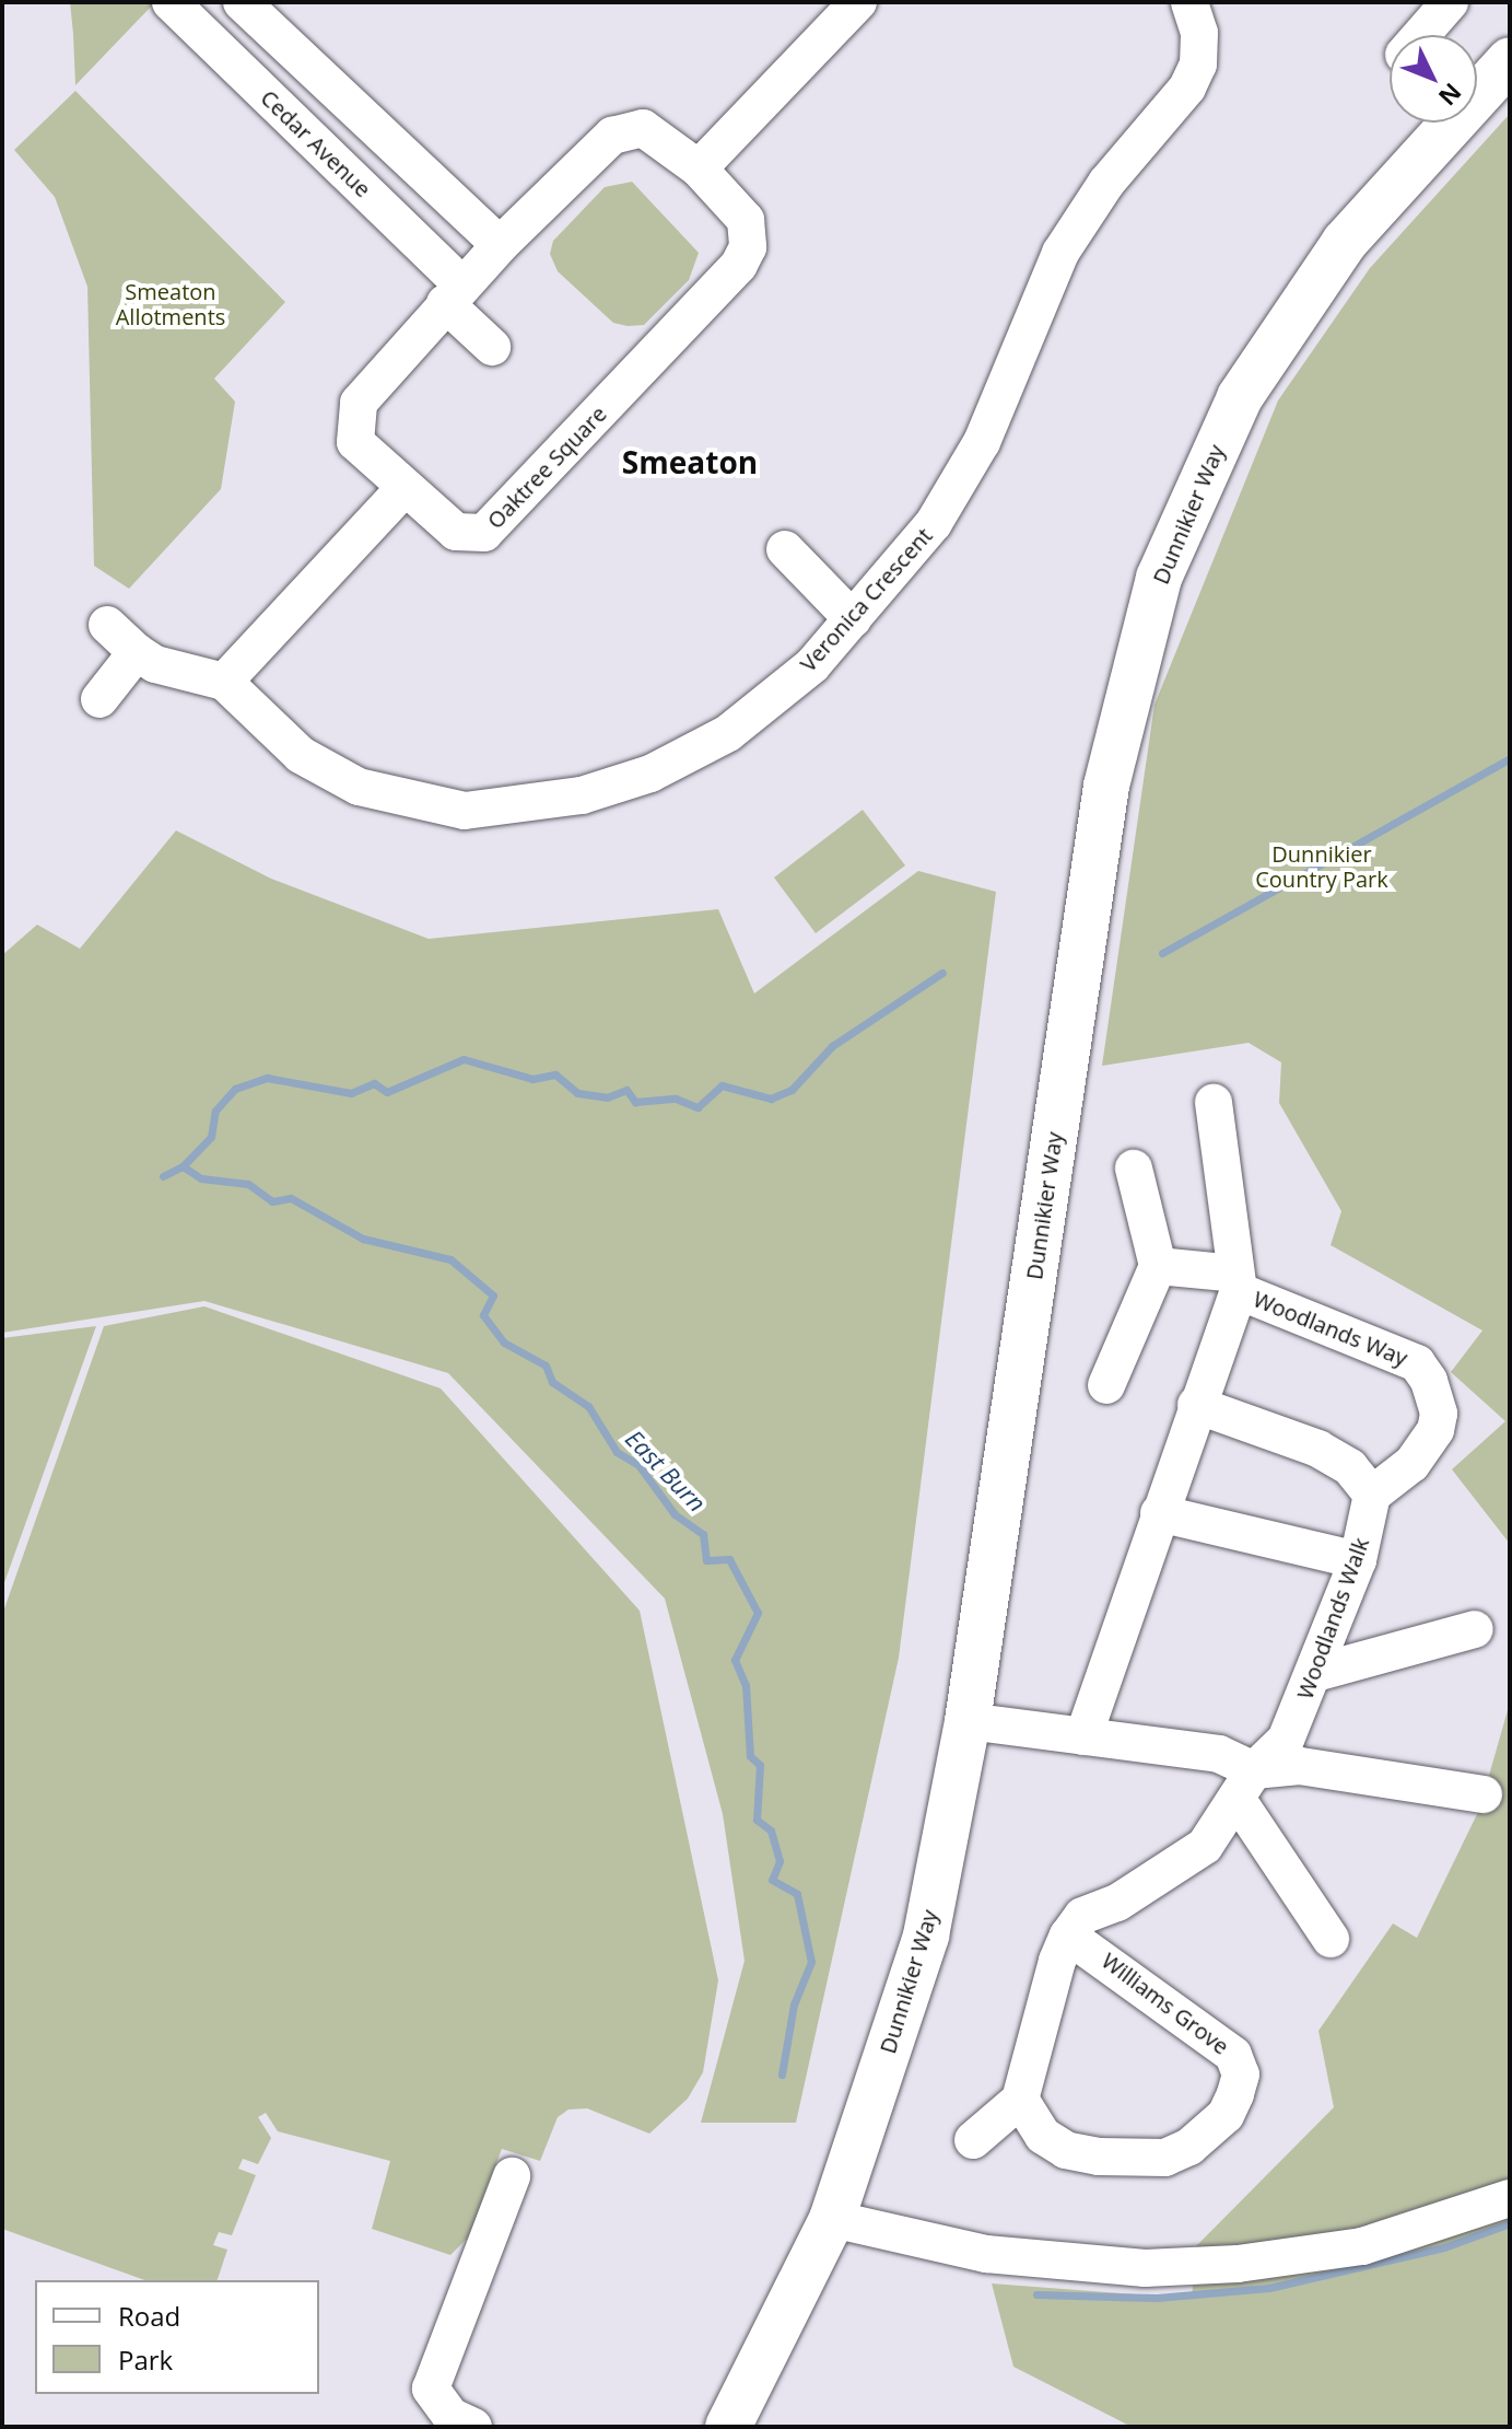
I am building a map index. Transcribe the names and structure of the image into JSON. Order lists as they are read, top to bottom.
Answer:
{
  "streets": {
    "main road": ["Dunnikier Way"],
    "street": [
      "Cedar Avenue",
      "Oaktree Square",
      "Veronica Crescent",
      "Woodlands Way",
      "Woodlands Walk",
      "Williams Grove"
    ]
  },
  "crossings": [
    ["Cedar Avenue", "Oaktree Square"],
    ["Woodlands Way", "Woodlands Walk"],
    ["Woodlands Walk", "Williams Grove"]
  ],
  "districts": ["Smeaton"],
  "water": ["East Burn"],
  "parks": ["Smeaton Allotments", "Dunnikier Country Park"],
  "legend": ["Road", "Park"],
  "north": "bottom right"
}
